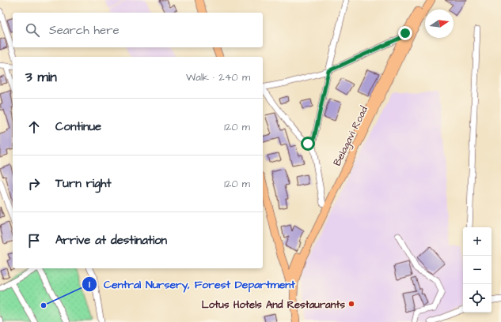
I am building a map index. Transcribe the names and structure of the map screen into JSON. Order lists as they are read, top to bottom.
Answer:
{
  "streets": {
    "main road": ["Belagavi Road"]
  },
  "places": ["Lotus Hotels And Restaurants", "Central Nursery, Forest Department"],
  "north": "right",
  "page": {
    "search": "Search here",
    "heading": ["3 min", "Walk · 240 m"],
    "list": [
      ["Continue", "120 m"],
      ["Turn right", "120 m"],
      "Arrive at destination"
    ],
    "map_buttons": ["+", "−"]
  }
}
